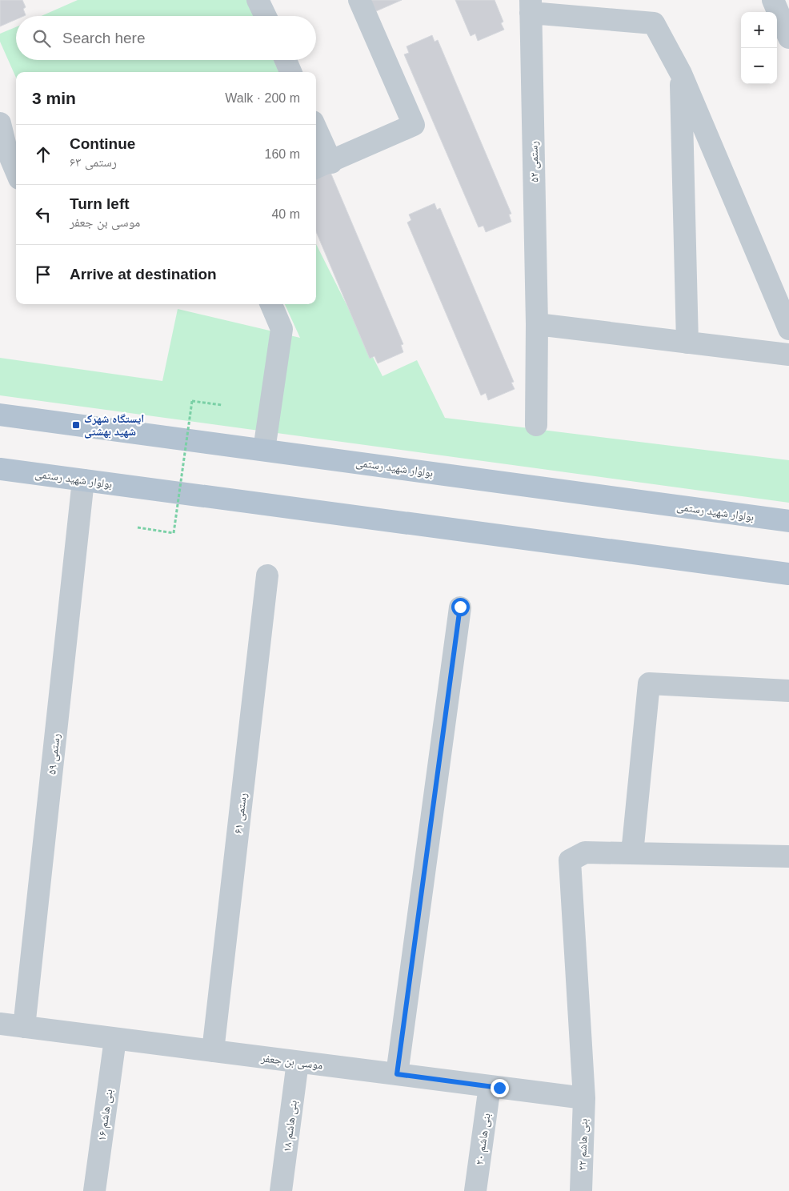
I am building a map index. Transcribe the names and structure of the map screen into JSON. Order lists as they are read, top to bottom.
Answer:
{
  "streets": {
    "main road": ["بولوار شهید رستمی"],
    "street": [
      "رستمی ۵۲",
      "رستمی ۵۹",
      "رستمی ۶۱",
      "موسی بن جعفر",
      "بنی هاشم ۱۶",
      "بنی هاشم ۱۸",
      "بنی هاشم ۲۰",
      "بنی هاشم ۲۲"
    ]
  },
  "crossings": [
    ["بولوار شهید رستمی", "رستمی ۵۹"],
    ["رستمی ۵۹", "موسی بن جعفر"],
    ["رستمی ۶۱", "موسی بن جعفر"],
    ["موسی بن جعفر", "بنی هاشم ۱۶"],
    ["موسی بن جعفر", "بنی هاشم ۱۸"],
    ["موسی بن جعفر", "بنی هاشم ۲۰"],
    ["موسی بن جعفر", "بنی هاشم ۲۲"]
  ],
  "places": {
    "transit": ["ایستگاه شهرک شهید بهشتی"]
  },
  "page": {
    "map_buttons": ["+", "−"],
    "search": "Search here",
    "heading": ["3 min", "Walk · 200 m"],
    "list": [
      ["Continue", "رستمی ۶۳", "160 m"],
      ["Turn left", "موسی بن جعفر", "40 m"],
      "Arrive at destination"
    ]
  }
}
